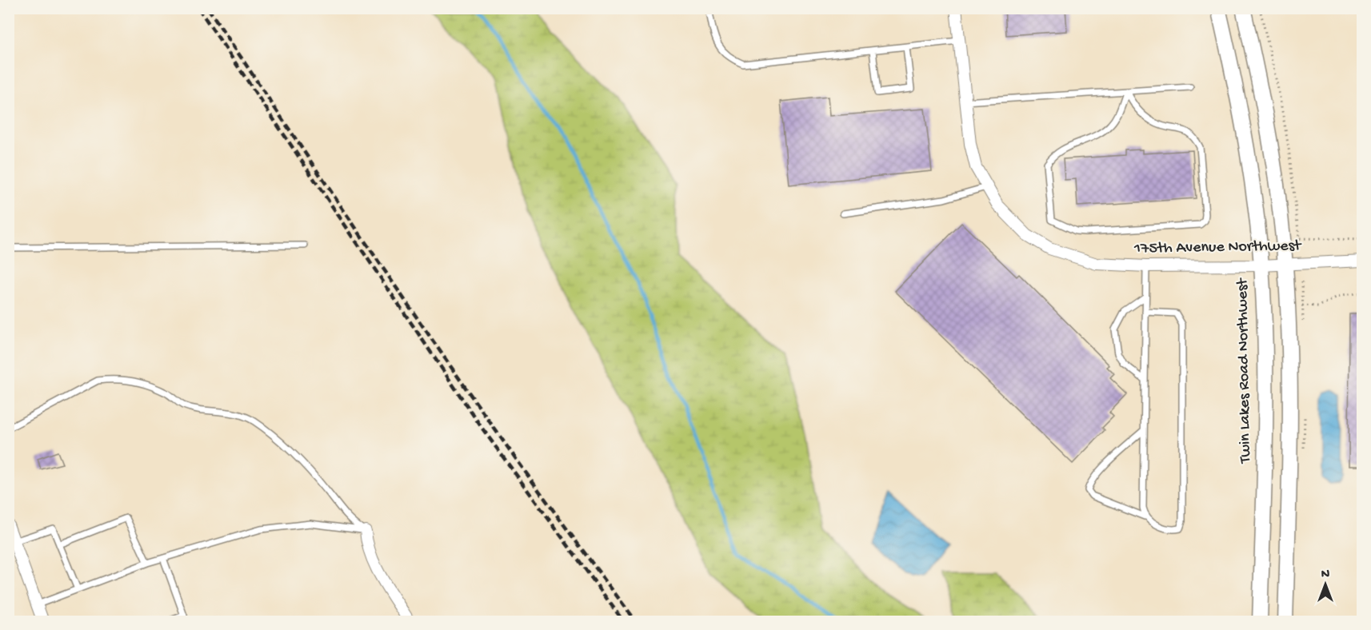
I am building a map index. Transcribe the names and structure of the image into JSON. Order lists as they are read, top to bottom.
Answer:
{
  "streets": {
    "street": ["175th Avenue Northwest", "Twin Lakes Road Northwest"]
  },
  "crossings": [
    ["175th Avenue Northwest", "Twin Lakes Road Northwest"]
  ],
  "north": "top"
}
